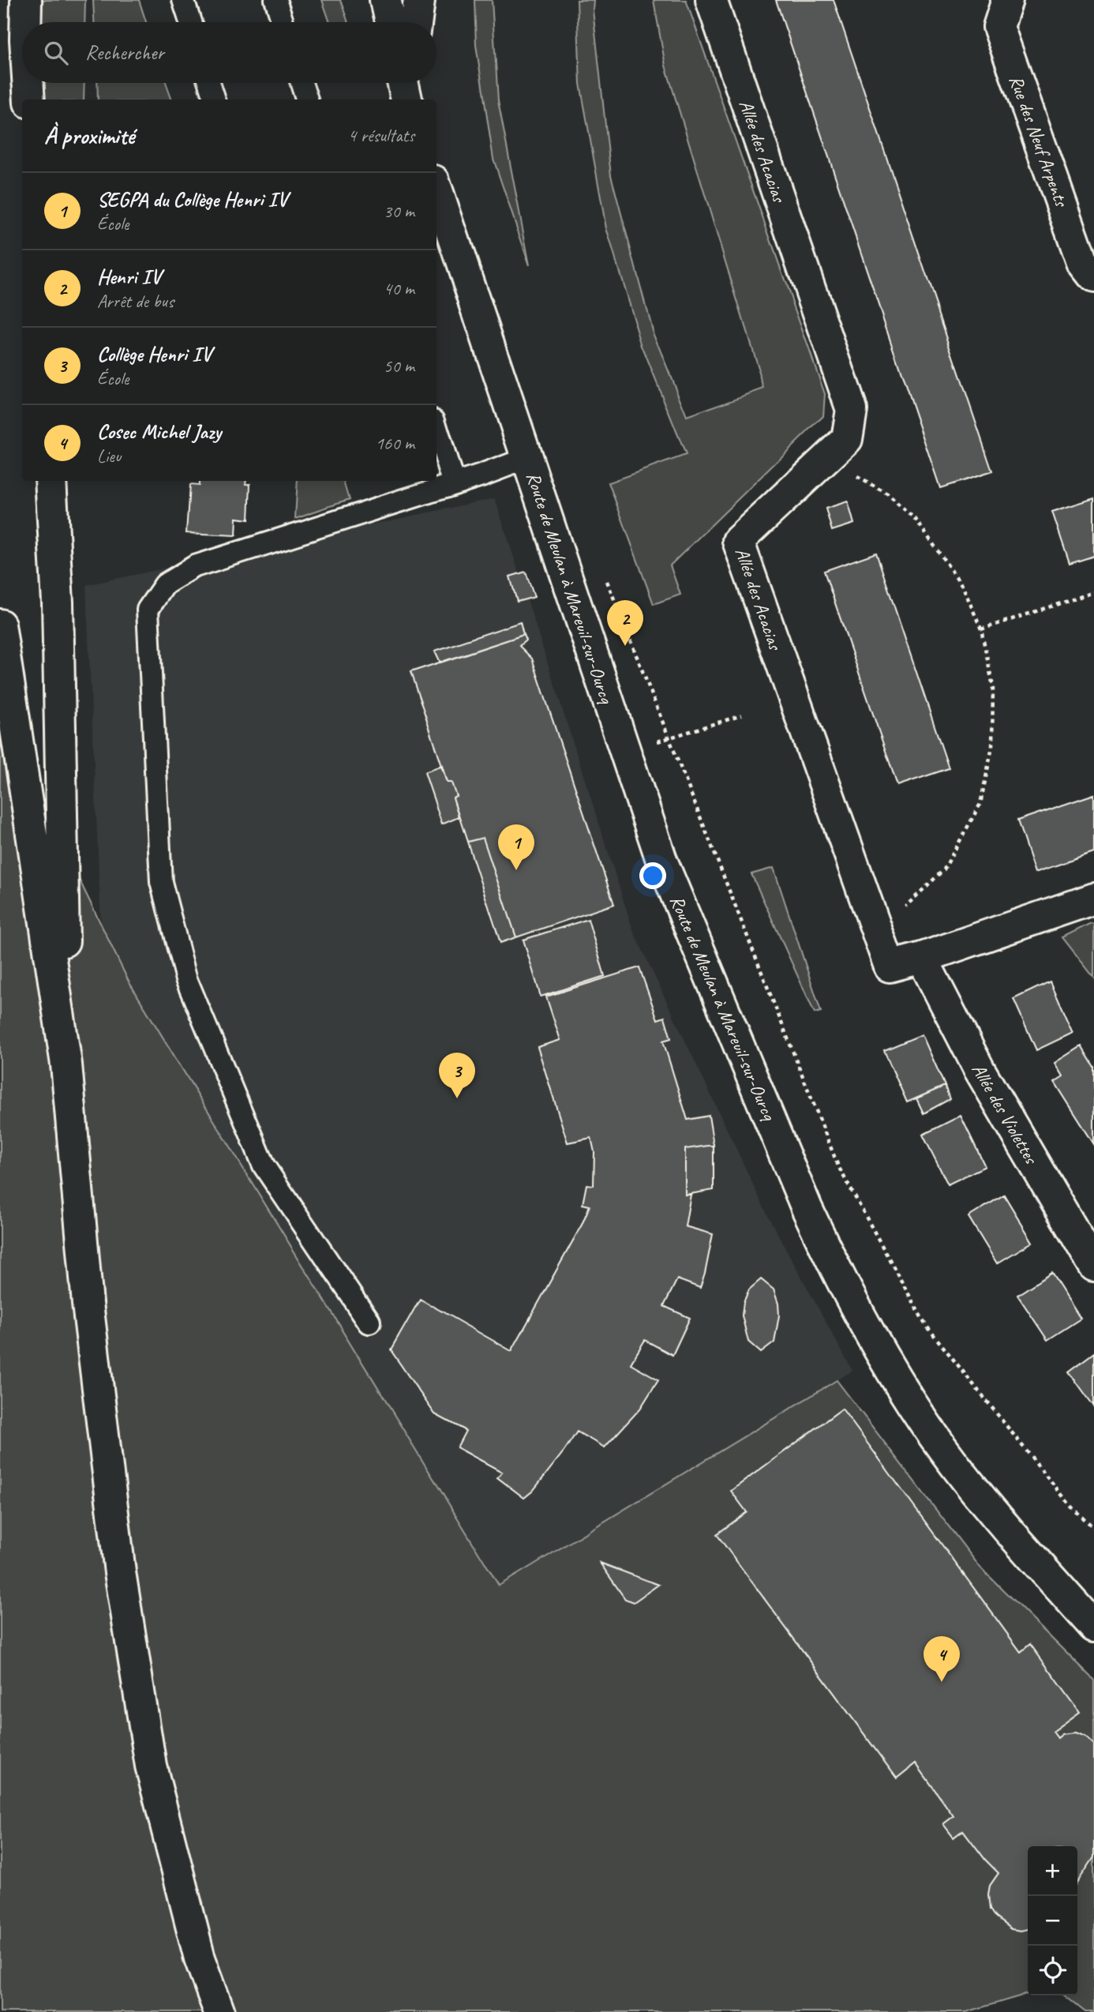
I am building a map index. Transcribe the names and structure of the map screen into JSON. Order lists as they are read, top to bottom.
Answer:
{
  "streets": {
    "street": [
      "Rue des Neuf Arpents",
      "Allée des Acacias",
      "Route de Meulan à Mareuil-sur-Ourcq",
      "Allée des Violettes"
    ]
  },
  "crossings": [
    ["Allée des Acacias", "Allée des Violettes"]
  ],
  "page": {
    "search": "Rechercher",
    "heading": ["À proximité", "4 résultats"],
    "list": [
      {
        "mark": "1",
        "name": "SEGPA du Collège Henri IV",
        "note": "École",
        "value": "30 m"
      },
      {
        "mark": "2",
        "name": "Henri IV",
        "note": "Arrêt de bus",
        "value": "40 m"
      },
      {
        "mark": "3",
        "name": "Collège Henri IV",
        "note": "École",
        "value": "50 m"
      },
      {
        "mark": "4",
        "name": "Cosec Michel Jazy",
        "note": "Lieu",
        "value": "160 m"
      }
    ],
    "pins": [
      "2",
      "1",
      "3",
      "4"
    ],
    "map_buttons": ["+", "−"]
  }
}
